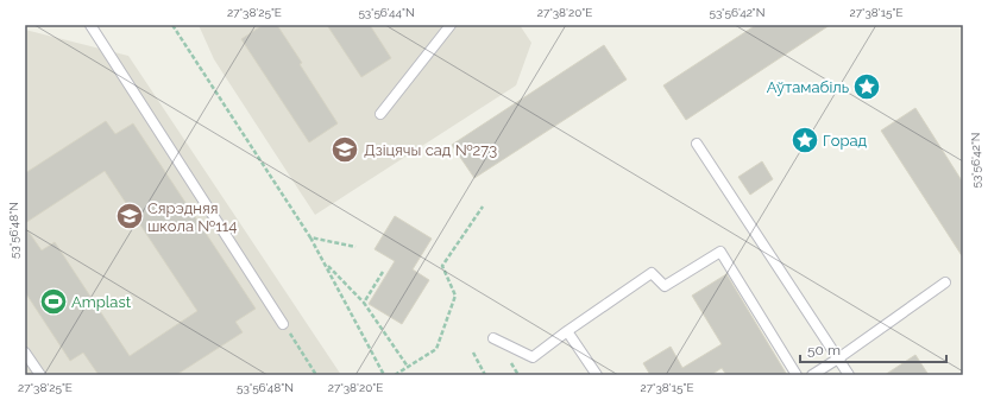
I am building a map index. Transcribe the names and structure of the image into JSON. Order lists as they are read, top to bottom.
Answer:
{
  "places": {
    "place": ["Аўтамабіль", "Горад"],
    "school or university": ["Дзіцячы сад №273", "Сярэдняя школа №114"],
    "sports": ["Amplast"]
  },
  "scale_bar": "50 m",
  "coordinates": [
    "27°38'25\"E",
    "53°56'44\"N",
    "27°38'20\"E",
    "53°56'42\"N",
    "27°38'15\"E",
    "53°56'48\"N"
  ]
}
